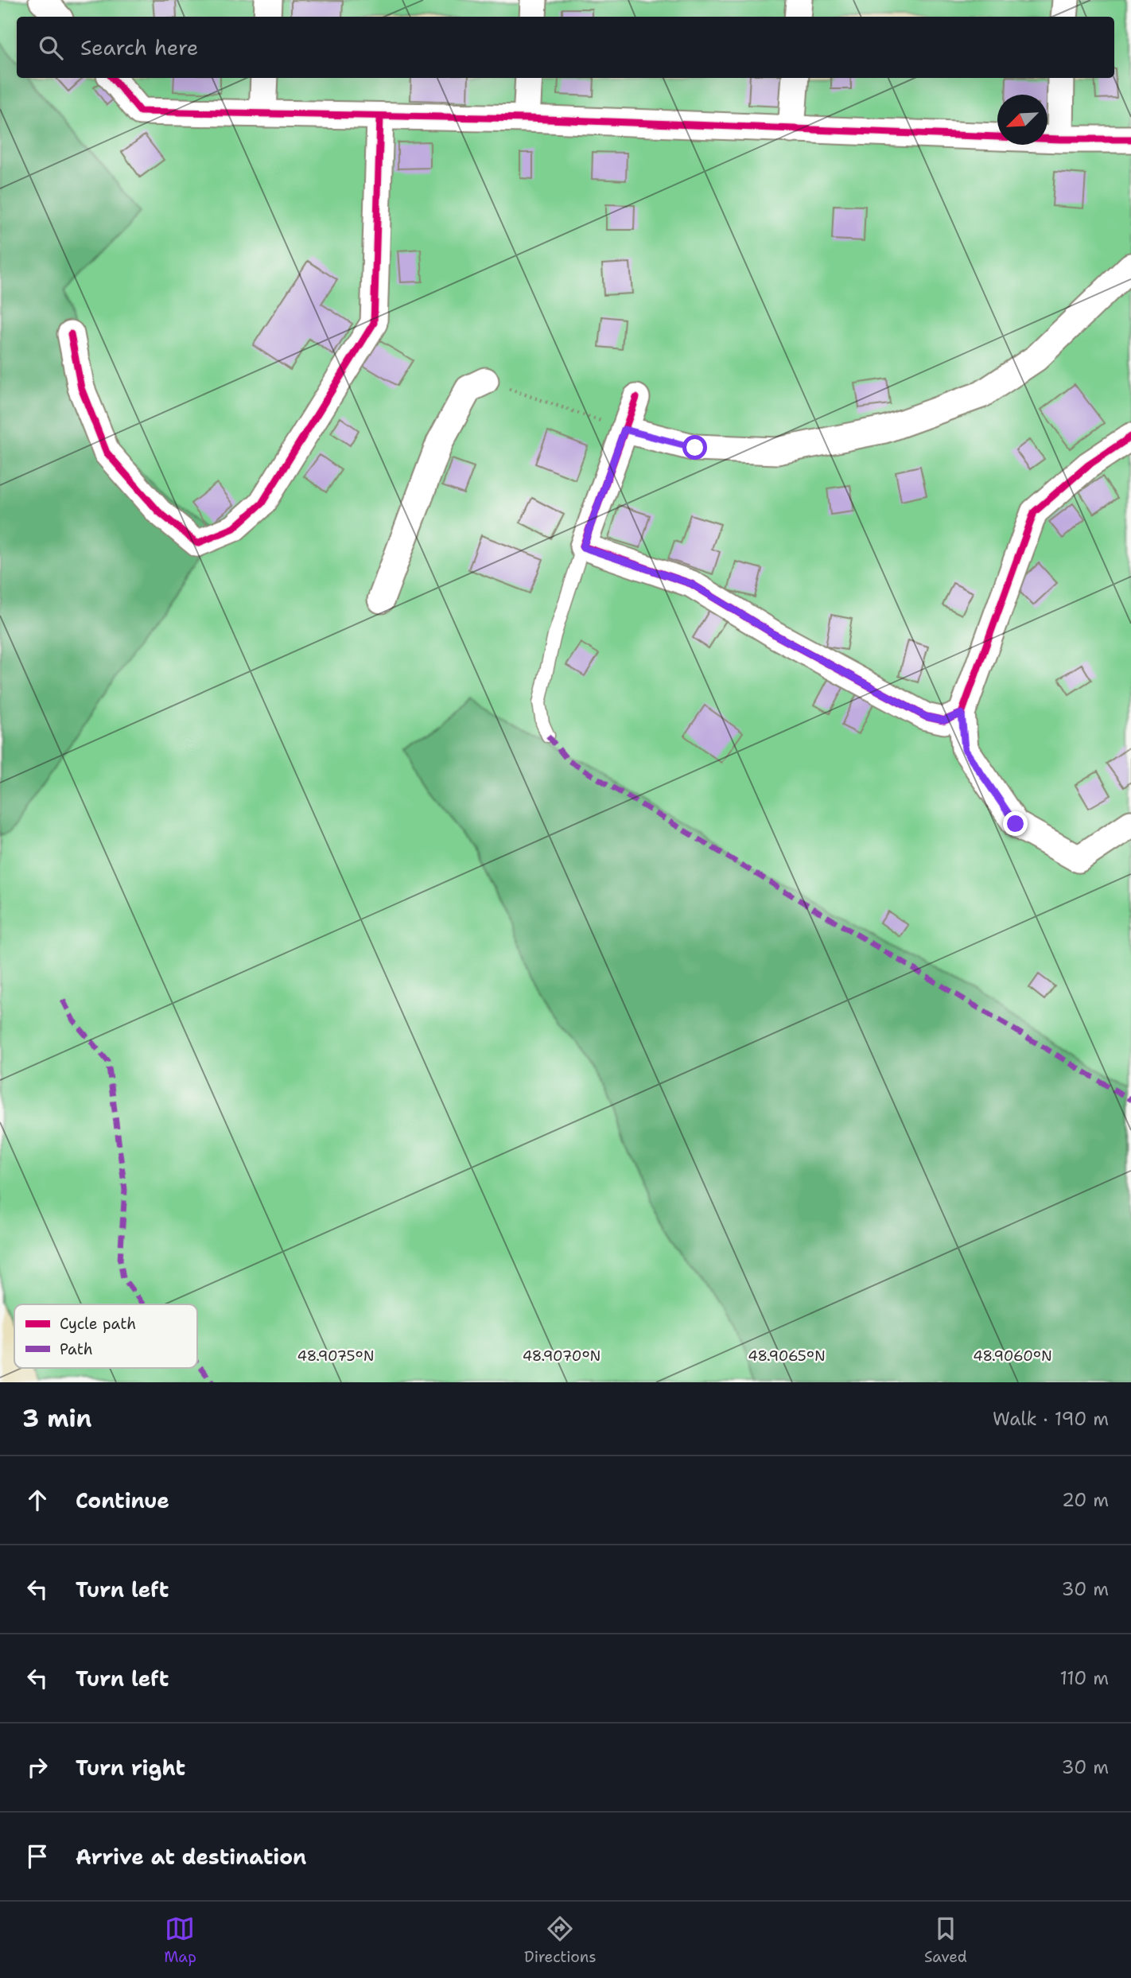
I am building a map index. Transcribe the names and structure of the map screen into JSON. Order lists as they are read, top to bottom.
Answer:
{
  "legend": ["Cycle path", "Path"],
  "north": "bottom left",
  "page": {
    "search": "Search here",
    "heading": ["3 min", "Walk · 190 m"],
    "list": [
      ["Continue", "20 m"],
      ["Turn left", "30 m"],
      ["Turn left", "110 m"],
      ["Turn right", "30 m"],
      "Arrive at destination"
    ],
    "nav": ["Map", "Directions", "Saved"]
  },
  "coordinates": [
    "48.9075°N",
    "48.9070°N",
    "48.9065°N",
    "48.9060°N"
  ]
}
